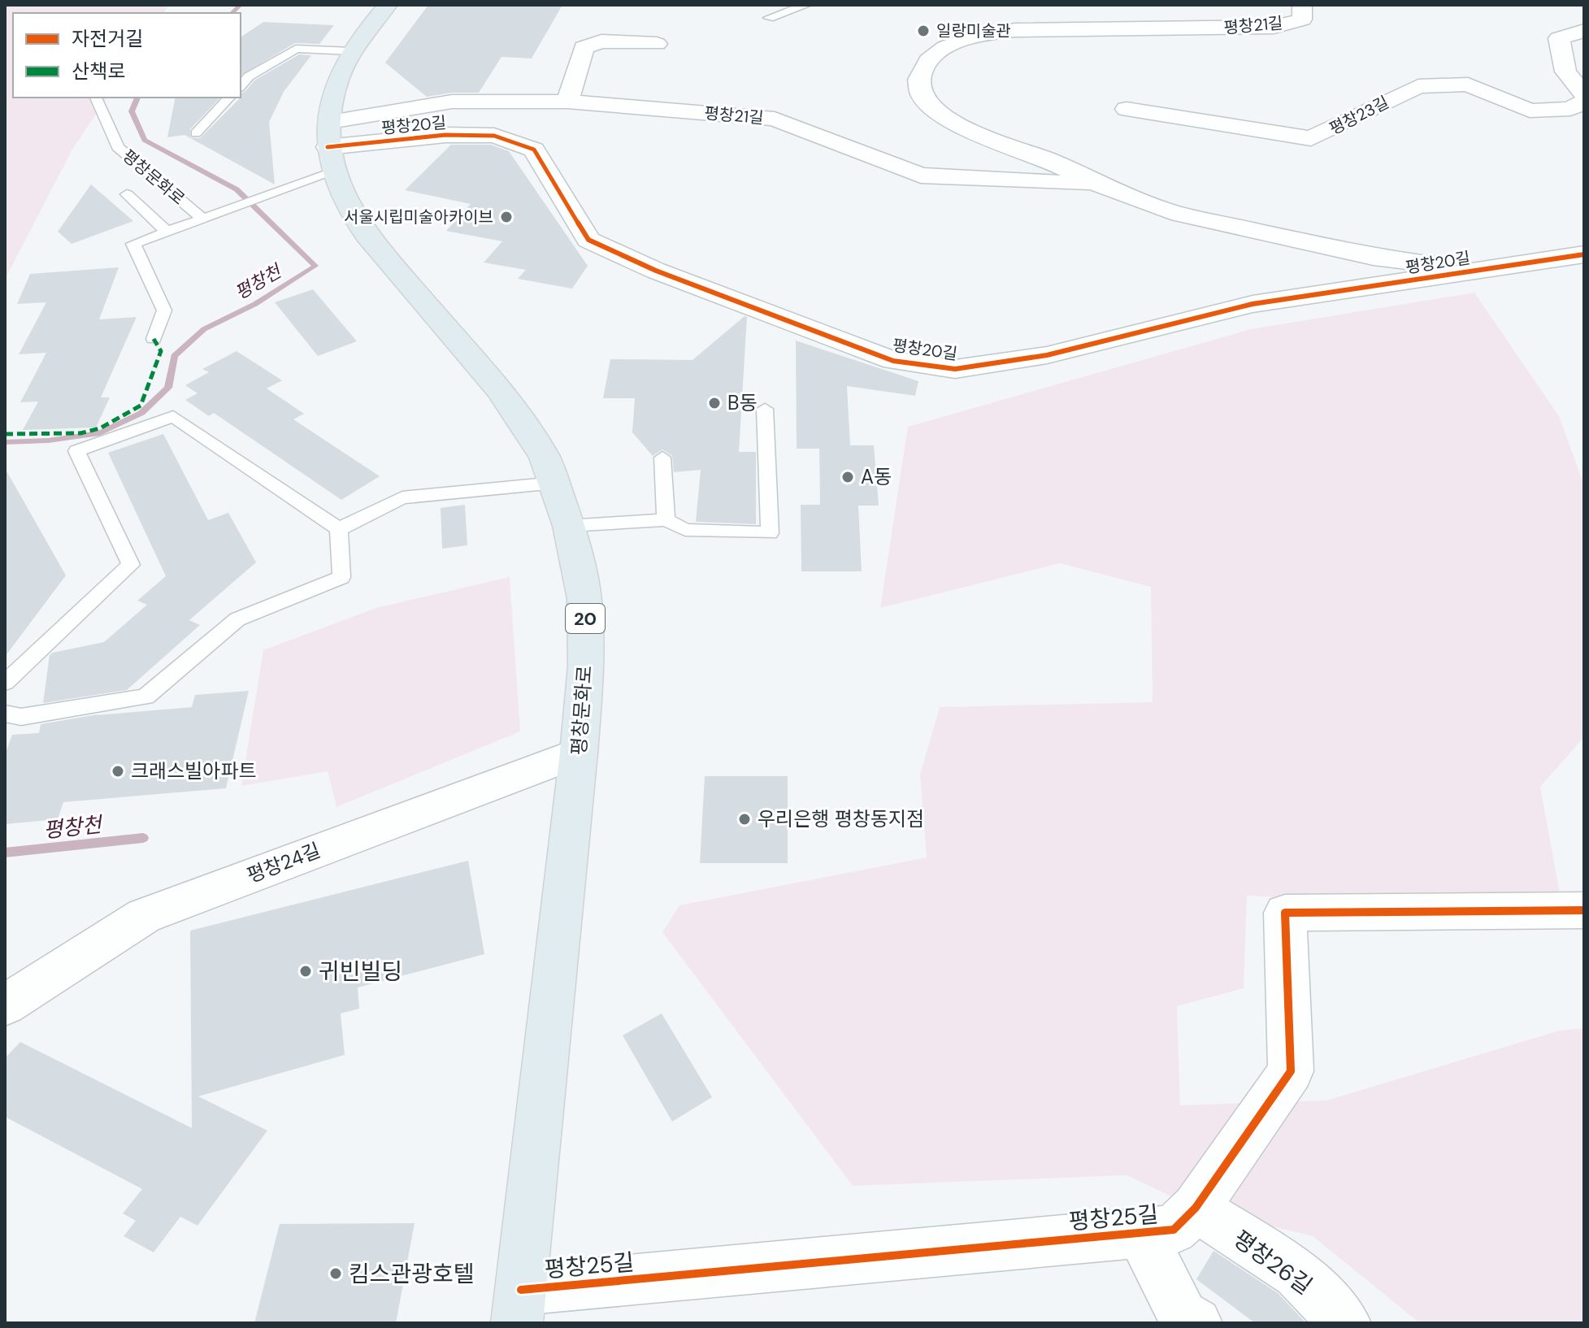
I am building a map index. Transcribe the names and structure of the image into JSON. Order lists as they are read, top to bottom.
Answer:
{
  "streets": {
    "main road": ["평창문화로", "20"],
    "street": [
      "평창21길",
      "평창23길",
      "평창20길",
      "평창24길",
      "평창25길",
      "평창26길"
    ]
  },
  "crossings": [
    ["평창21길", "평창20길"],
    ["평창21길", "평창문화로"],
    ["평창20길", "평창문화로"],
    ["평창문화로", "평창24길"],
    ["평창문화로", "평창25길"],
    ["평창25길", "평창26길"]
  ],
  "water": ["평창천"],
  "places": [
    "일랑미술관",
    "서울시립미술아카이브",
    "B동",
    "A동",
    "크래스빌아파트",
    "우리은행 평창동지점",
    "귀빈빌딩",
    "킴스관광호텔"
  ],
  "legend": ["자전거길", "산책로"]
}
